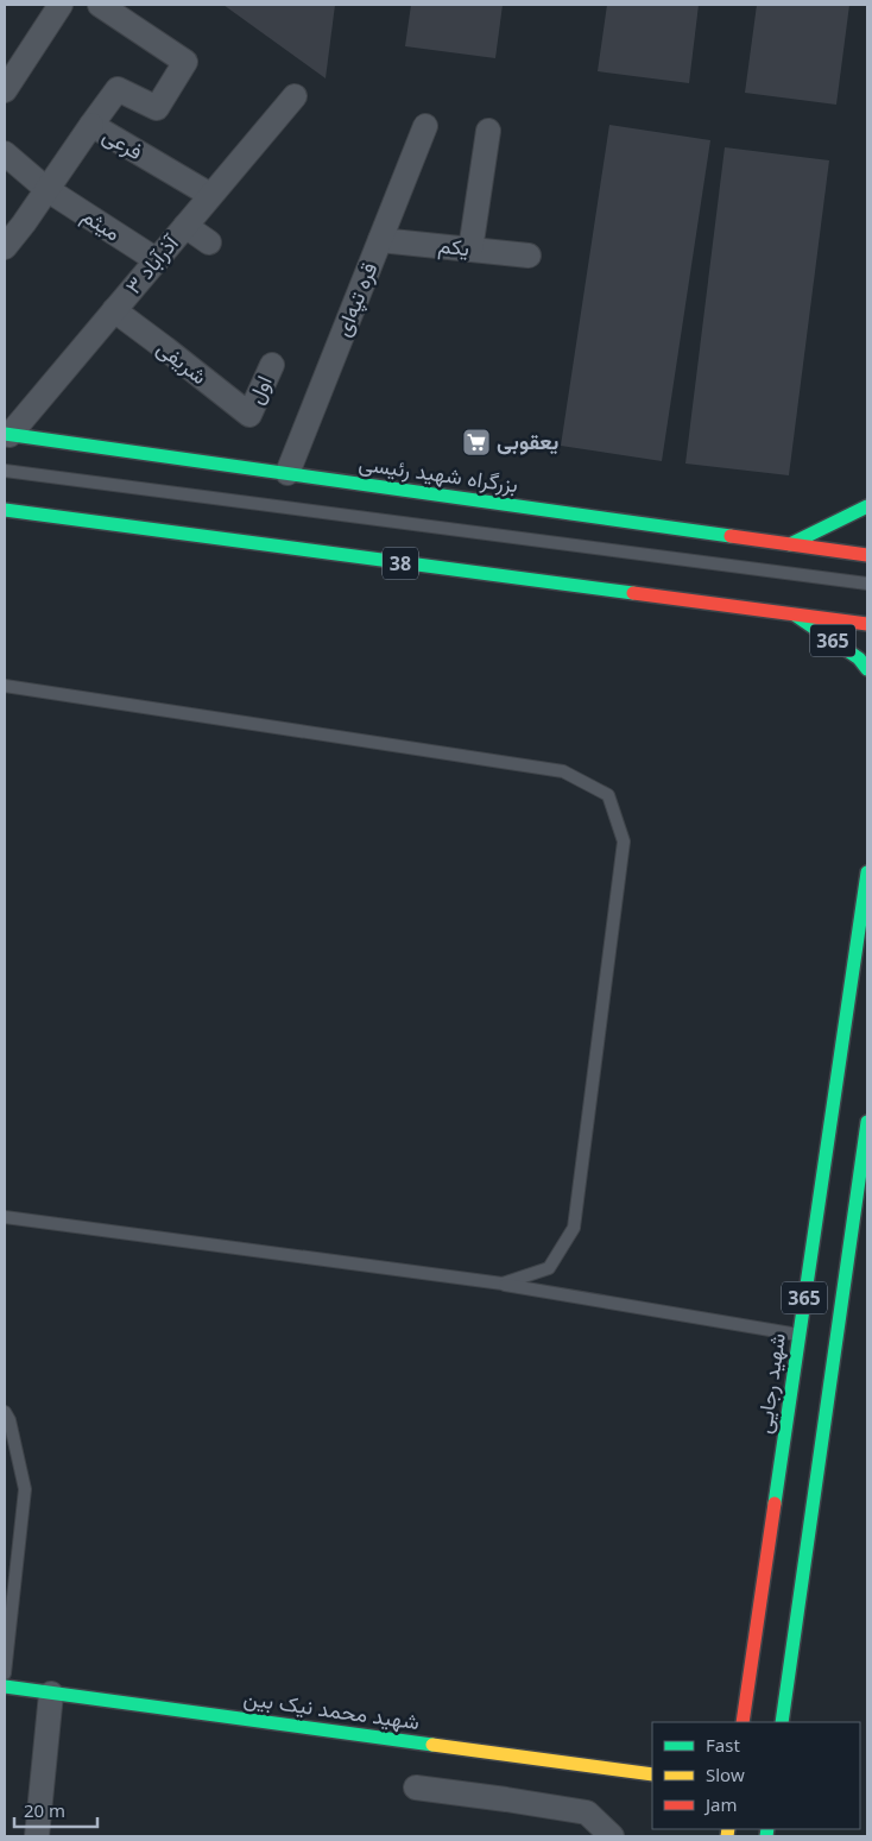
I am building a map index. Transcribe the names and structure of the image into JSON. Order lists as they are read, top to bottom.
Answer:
{
  "streets": {
    "main road": [
      "بزرگراه شهید رئیسی",
      "38",
      "365",
      "شهید رجایی",
      "شهید محمد نیک بین"
    ],
    "street": [
      "فرعی",
      "میثم",
      "یکم",
      "۳ آذرآباد",
      "قره تپه‌ای",
      "شریفی",
      "اول"
    ]
  },
  "crossings": [
    ["فرعی", "۳ آذرآباد"],
    ["میثم", "۳ آذرآباد"],
    ["یکم", "قره تپه‌ای"],
    ["۳ آذرآباد", "شریفی"],
    ["۳ آذرآباد", "بزرگراه شهید رئیسی"],
    ["قره تپه‌ای", "بزرگراه شهید رئیسی"],
    ["شریفی", "اول"],
    ["38", "365"]
  ],
  "places": {
    "supermarket": ["یعقوبی"]
  },
  "legend": ["Fast", "Slow", "Jam"],
  "scale_bar": "20 m"
}
